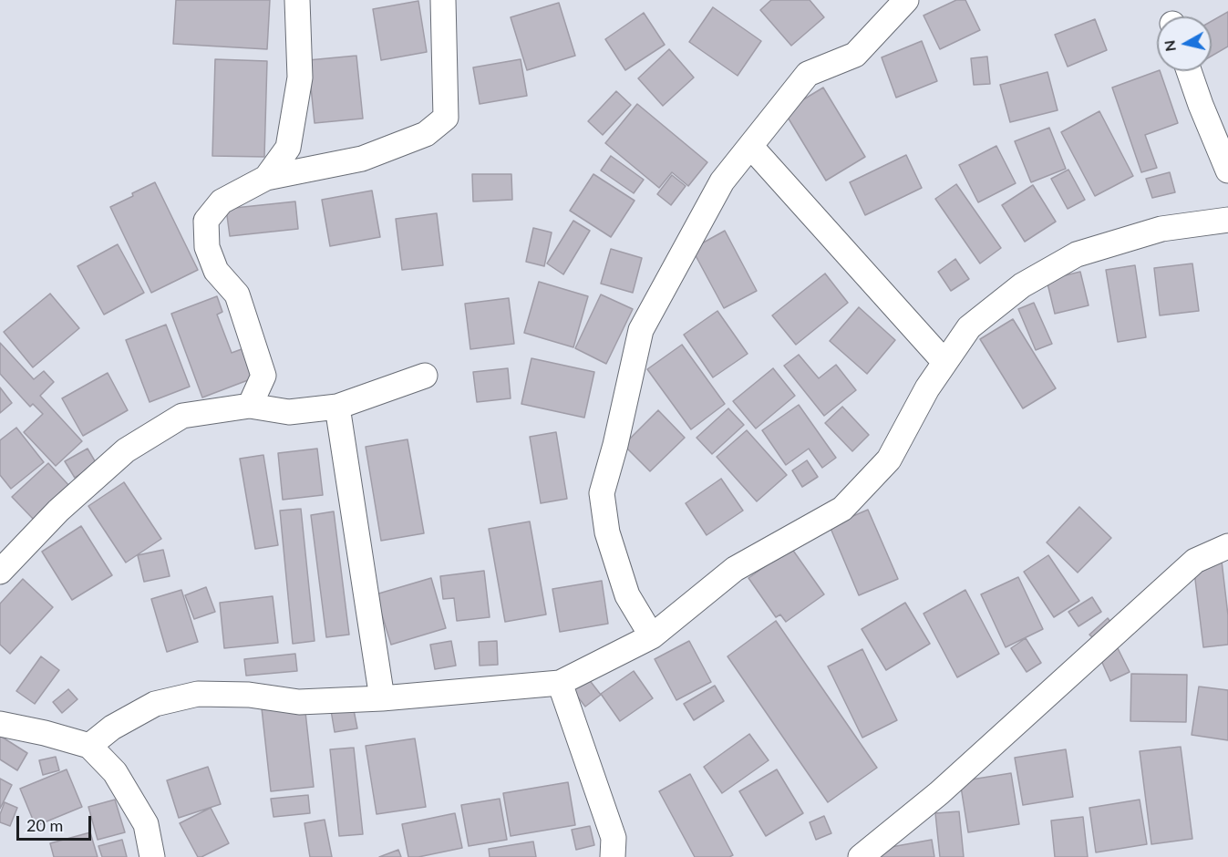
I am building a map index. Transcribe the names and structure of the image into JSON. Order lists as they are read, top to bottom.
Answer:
{
  "scale_bar": "20 m",
  "north": "left"
}
